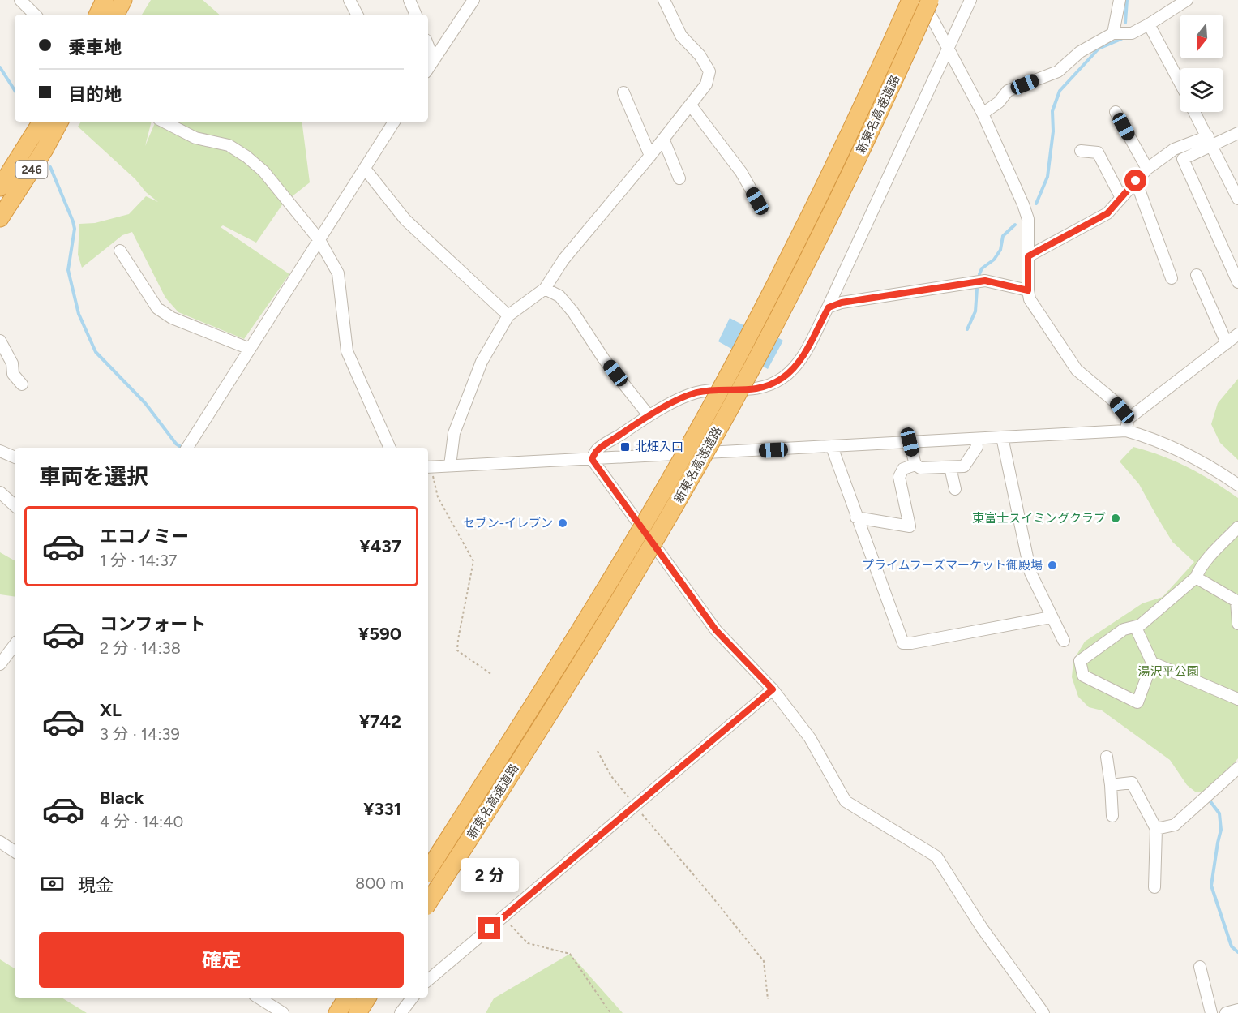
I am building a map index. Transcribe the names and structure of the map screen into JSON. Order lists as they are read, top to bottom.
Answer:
{
  "streets": {
    "highway": ["新東名高速道路", "246"]
  },
  "parks": ["湯沢平公園"],
  "places": {
    "transit": ["北畑入口"],
    "other": ["東富士スイミングクラブ", "セブン-イレブン", "プライムフーズマーケット御殿場"]
  },
  "north": "bottom",
  "page": {
    "banner": ["乗車地", "目的地"],
    "heading": "車両を選択",
    "list": [
      {
        "name": "エコノミー",
        "note": "1 分 · 14:37",
        "value": "¥437"
      },
      {
        "name": "コンフォート",
        "note": "2 分 · 14:38",
        "value": "¥590"
      },
      {
        "name": "XL",
        "note": "3 分 · 14:39",
        "value": "¥742"
      },
      {
        "name": "Black",
        "note": "4 分 · 14:40",
        "value": "¥331"
      }
    ],
    "pay": ["現金", "800 m"],
    "bubble": "2 分",
    "buttons": "確定"
  }
}
